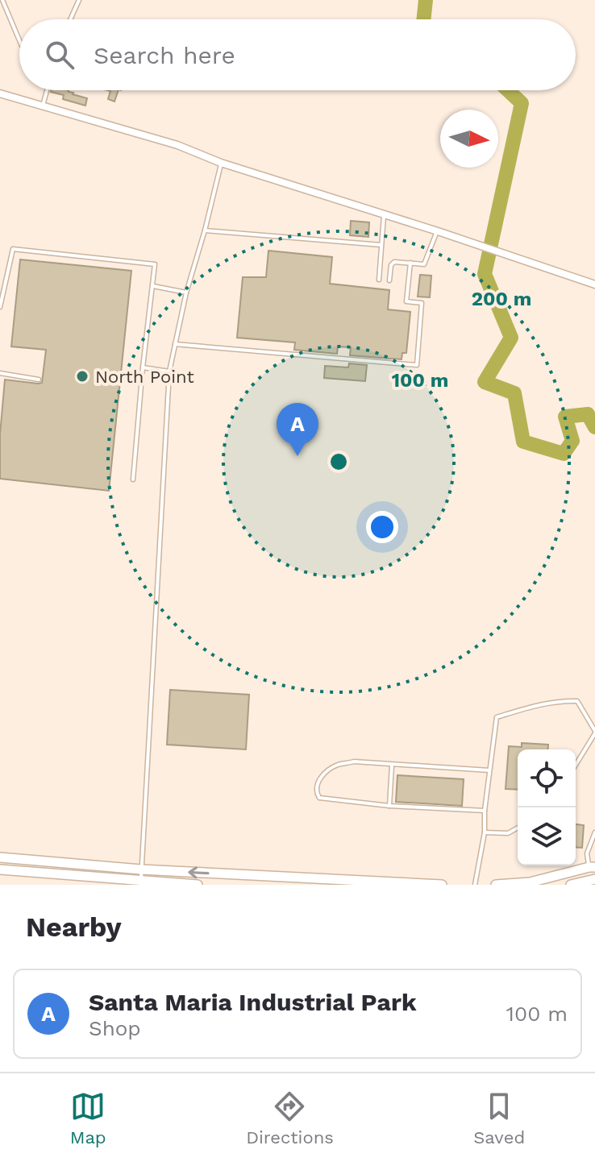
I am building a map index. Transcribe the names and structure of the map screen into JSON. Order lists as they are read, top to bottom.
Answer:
{
  "places": ["North Point"],
  "north": "right",
  "page": {
    "search": "Search here",
    "pins": "A",
    "heading": "Nearby",
    "list": [
      {
        "mark": "A",
        "name": "Santa Maria Industrial Park",
        "note": "Shop",
        "value": "100 m"
      }
    ],
    "nav": ["Map", "Directions", "Saved"]
  },
  "rings": ["200 m", "100 m"]
}
